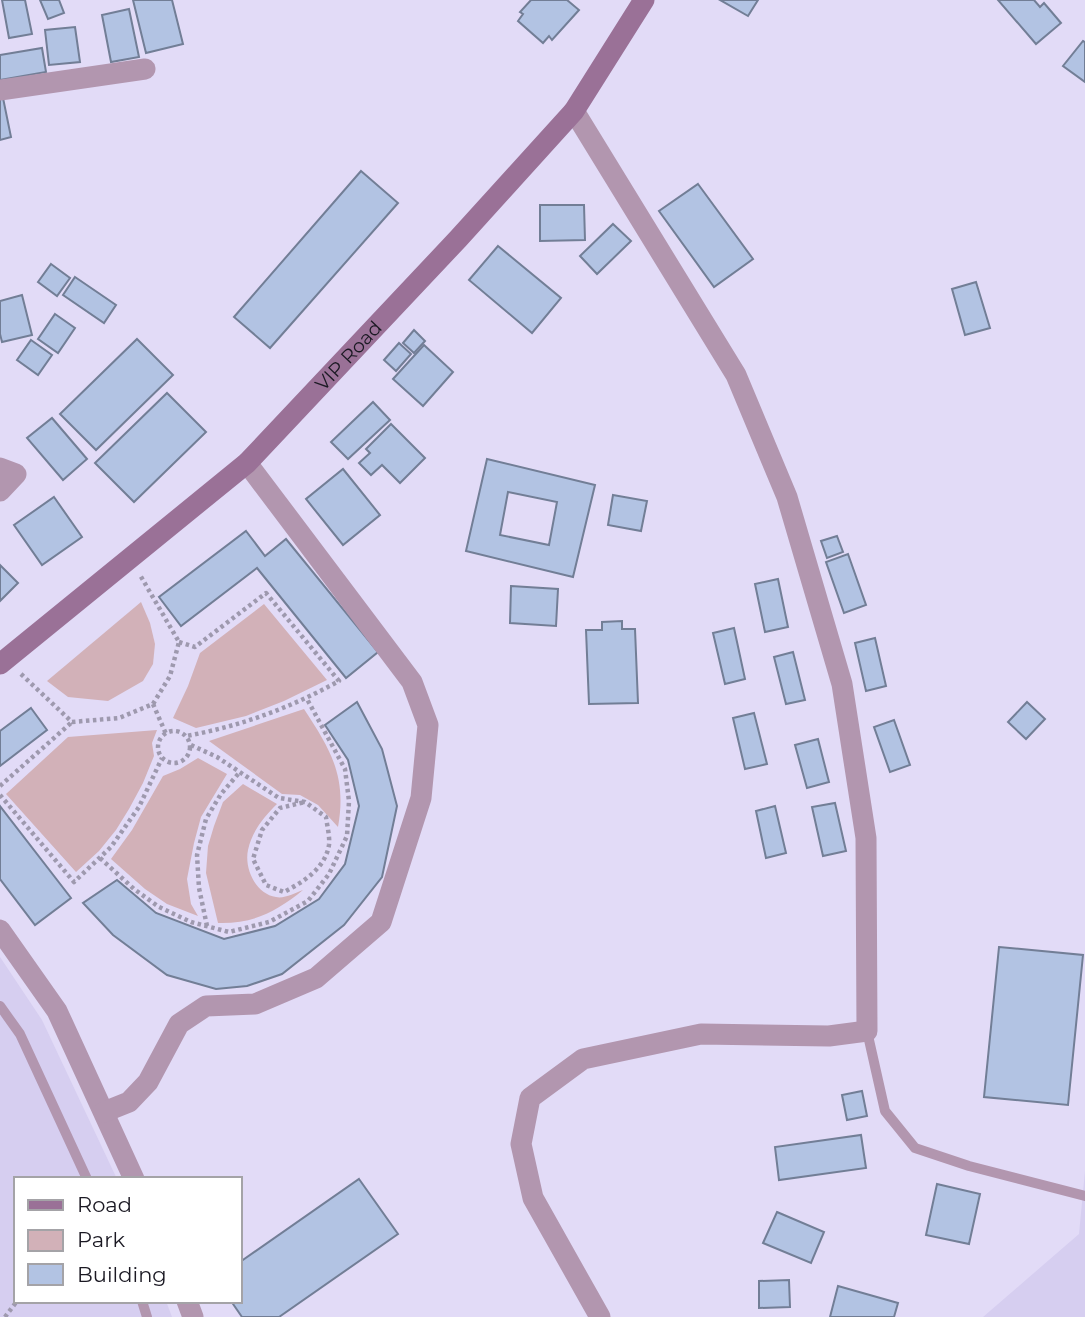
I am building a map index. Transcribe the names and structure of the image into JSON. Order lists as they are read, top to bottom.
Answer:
{
  "streets": {
    "main road": ["VIP Road"]
  },
  "legend": ["Road", "Park", "Building"]
}
